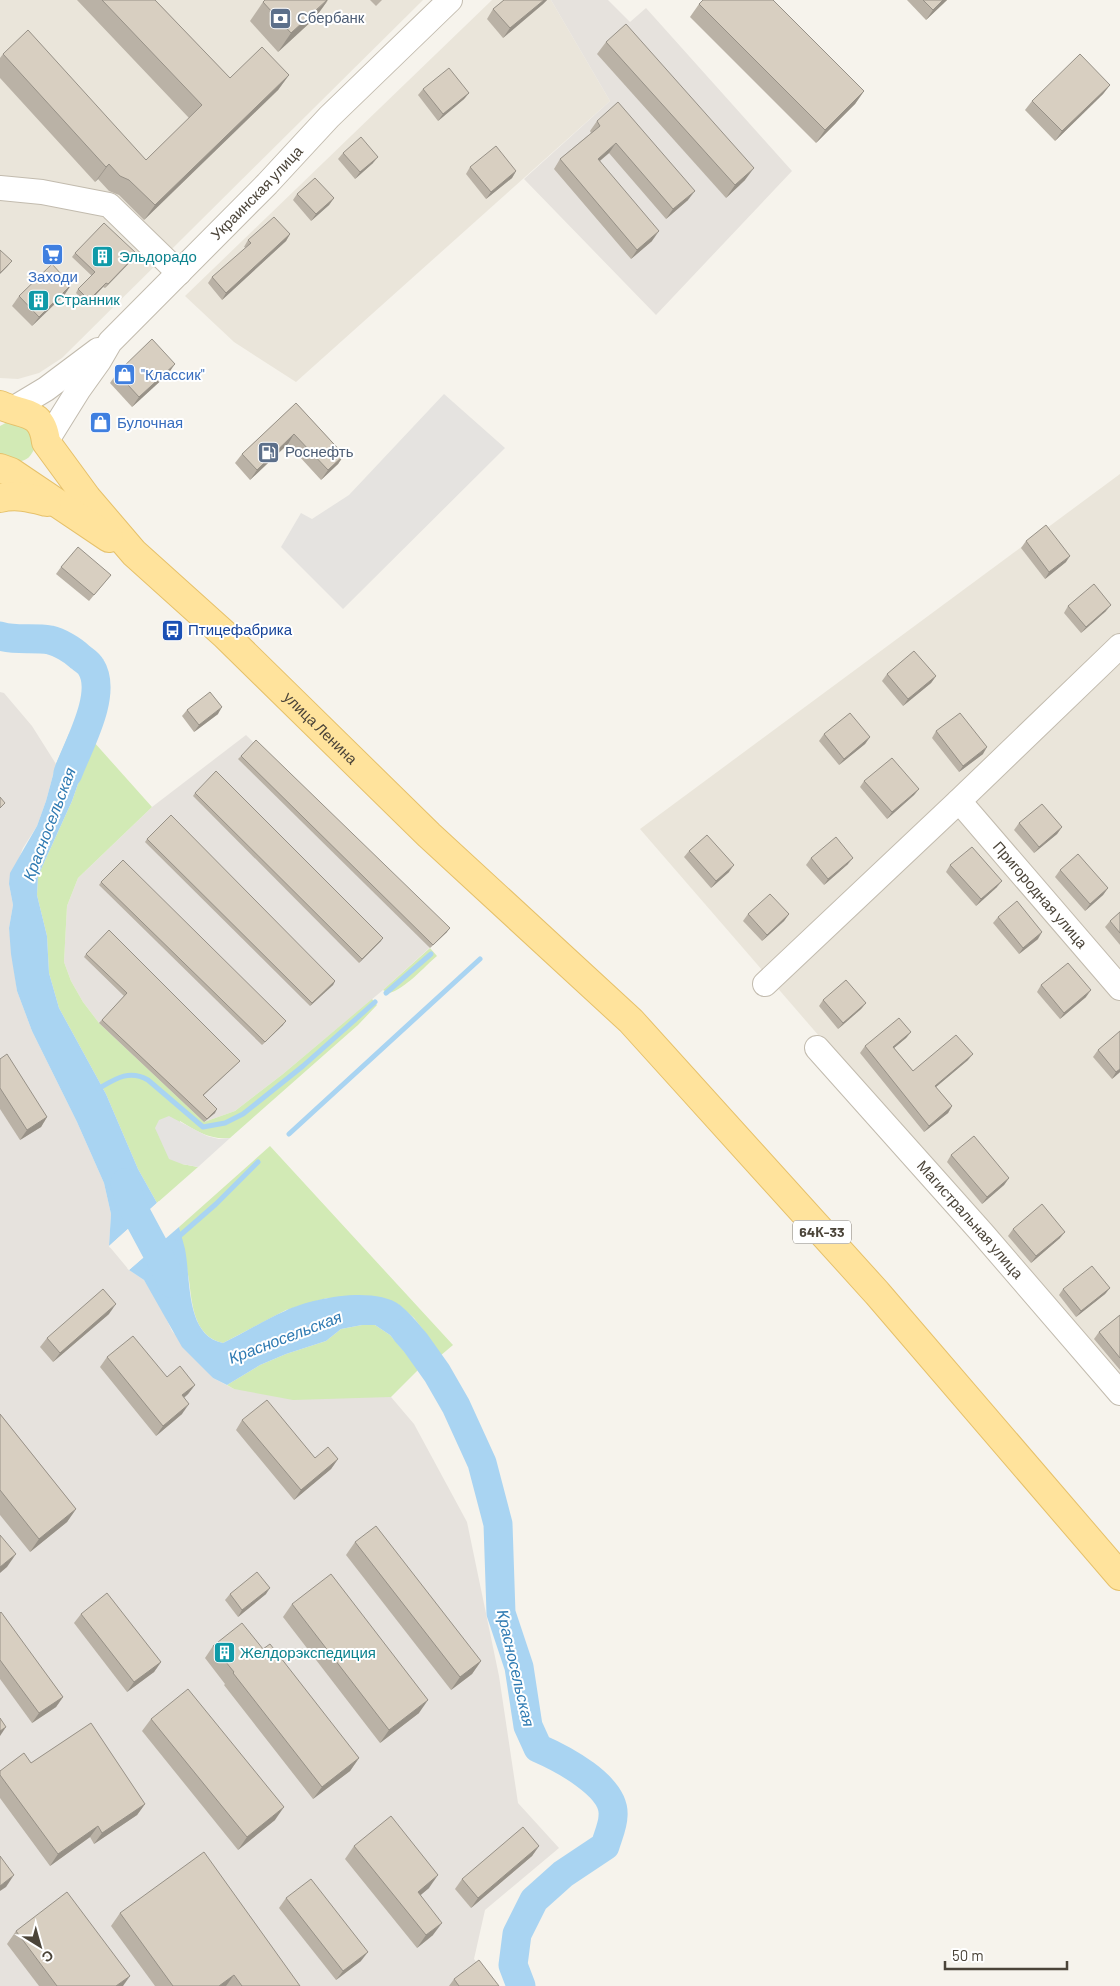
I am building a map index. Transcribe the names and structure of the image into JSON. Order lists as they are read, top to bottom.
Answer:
{
  "streets": {
    "main road": ["Украинская улица", "улица Ленина", "64К-33"],
    "street": ["Пригородная улица", "Магистральная улица"]
  },
  "crossings": [
    ["Украинская улица", "улица Ленина"]
  ],
  "water": ["Красносельская"],
  "places": {
    "bank": ["Сбербанк"],
    "supermarket": ["Заходи"],
    "building": ["Эльдорадо", "Странник", "Желдорэкспедиция"],
    "shop": ["\"Классик\"", "Булочная"],
    "fuel station": ["Роснефть"],
    "bus stop": ["Птицефабрика"]
  },
  "scale_bar": "50 m",
  "north": "bottom right"
}
